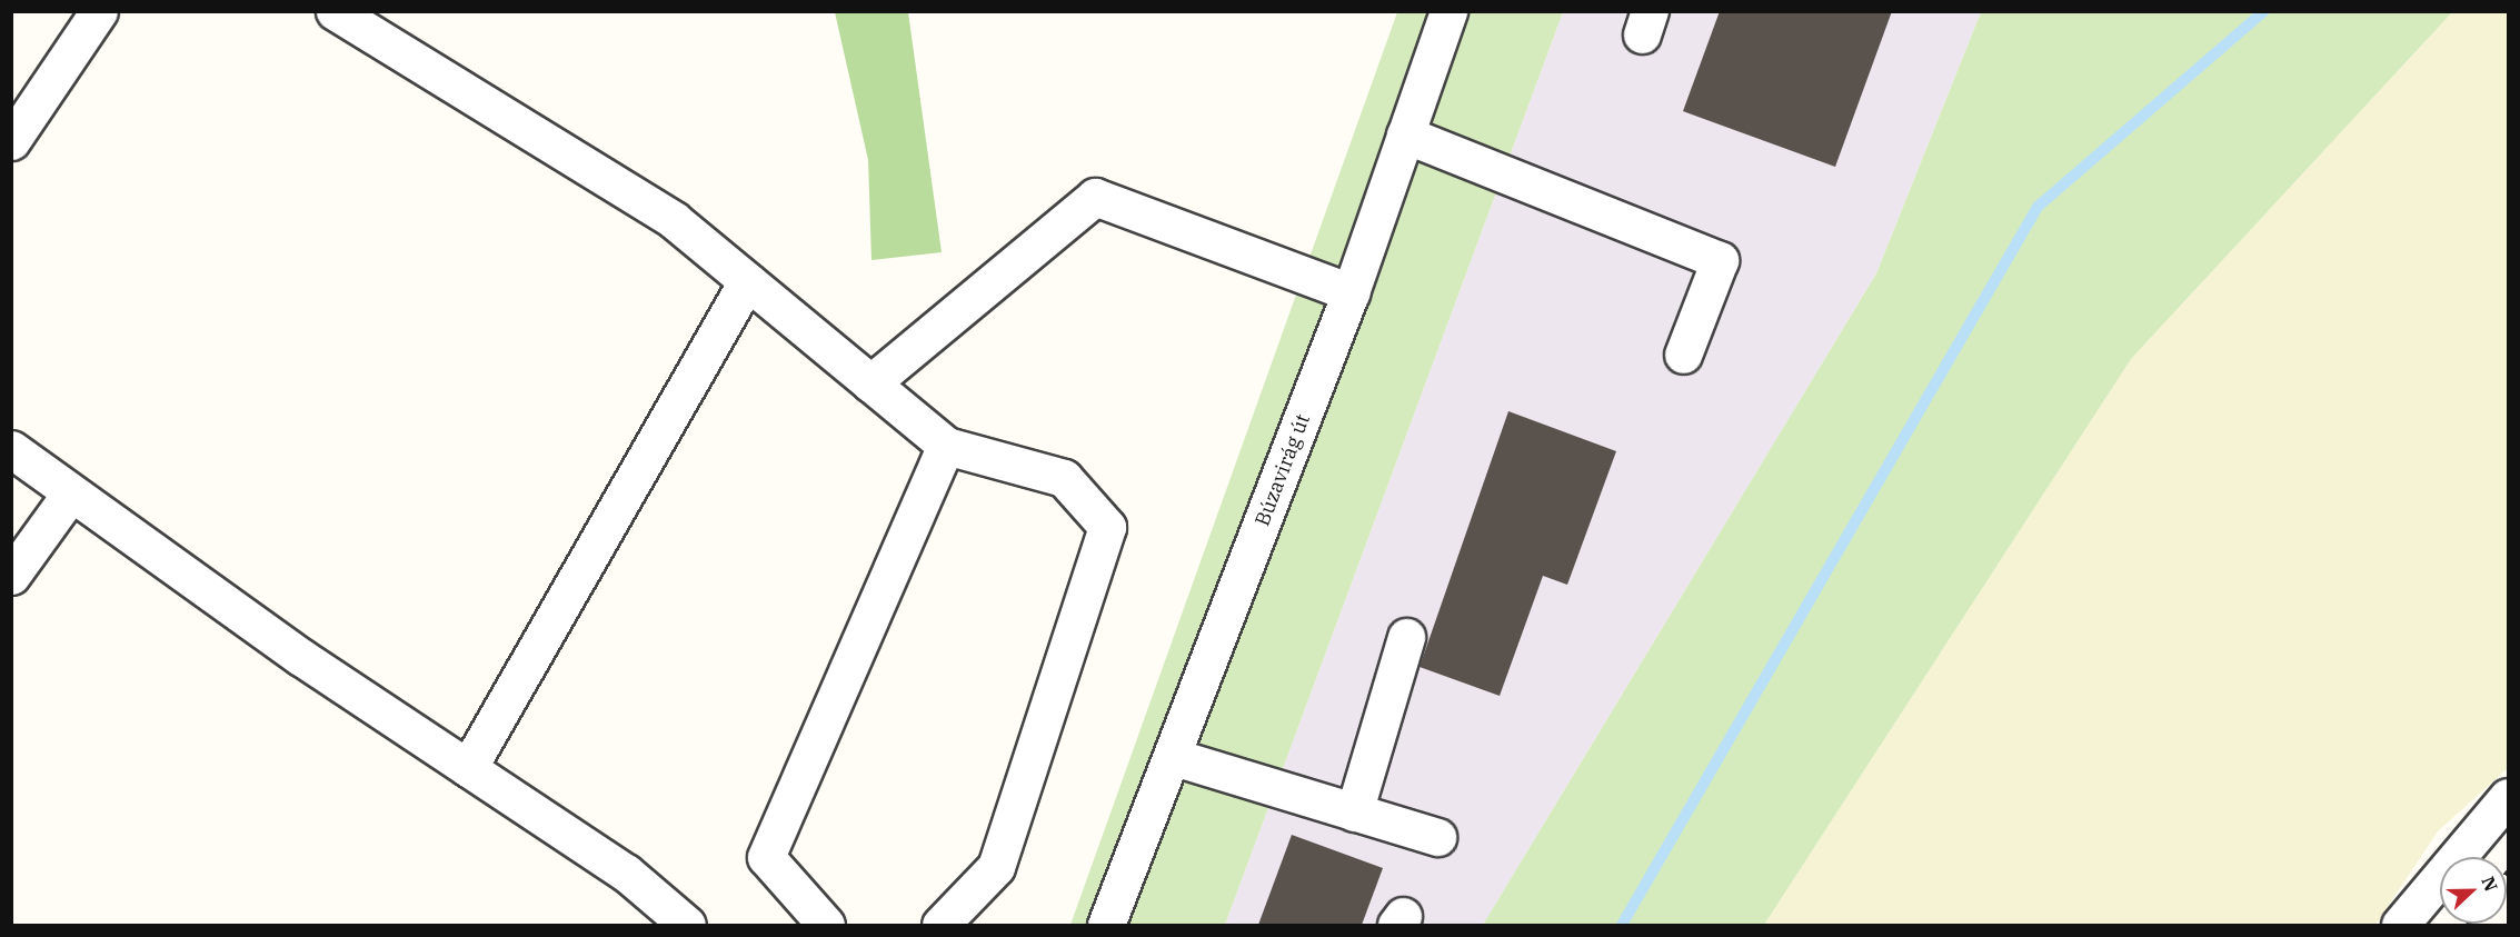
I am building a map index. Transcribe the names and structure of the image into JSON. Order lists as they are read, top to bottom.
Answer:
{
  "streets": {
    "street": ["Búzavirág út"]
  },
  "north": "right"
}
